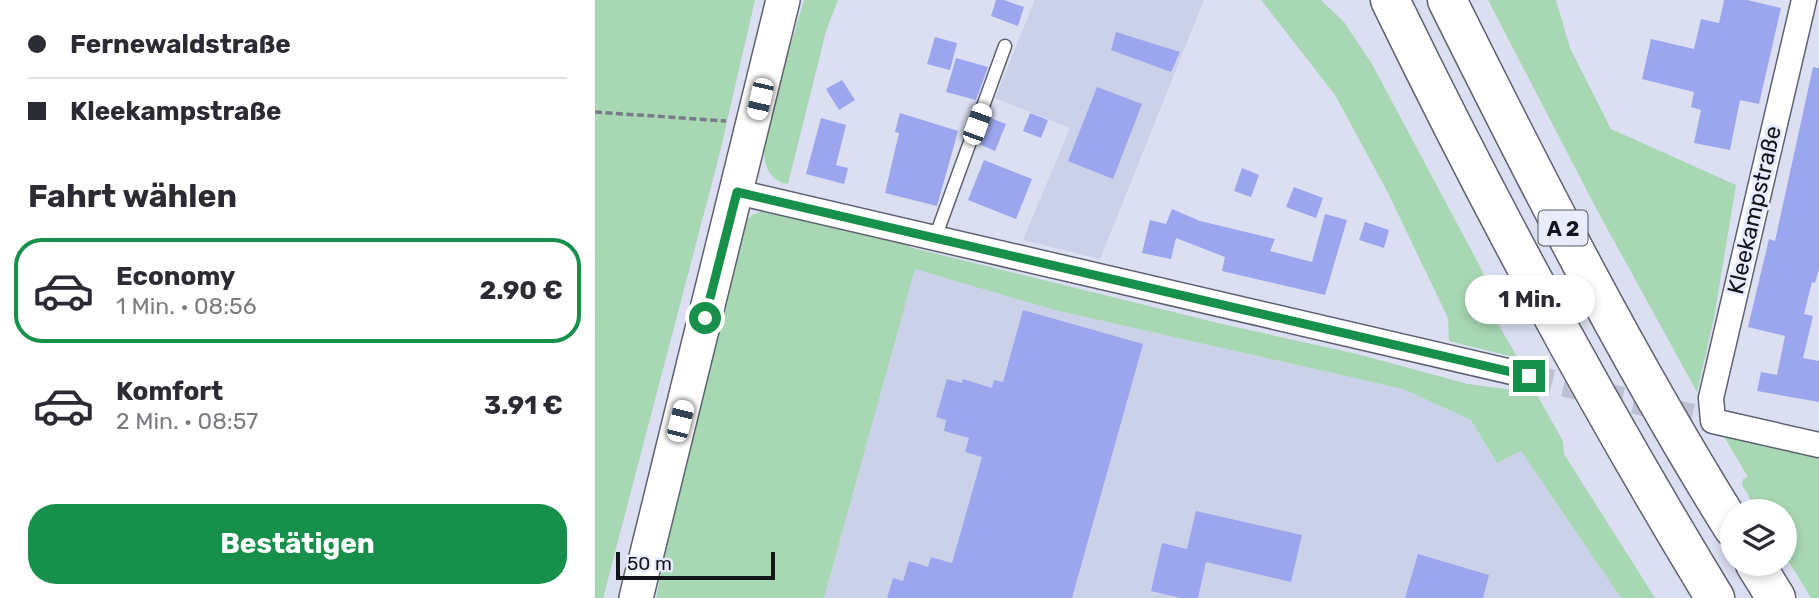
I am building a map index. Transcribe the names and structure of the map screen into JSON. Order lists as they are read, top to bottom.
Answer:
{
  "streets": {
    "highway": ["A 2"],
    "street": ["Kleekampstraße"]
  },
  "scale_bar": "50 m",
  "page": {
    "banner": ["Fernewaldstraße", "Kleekampstraße"],
    "heading": "Fahrt wählen",
    "list": [
      {
        "name": "Economy",
        "note": "1 Min. · 08:56",
        "value": "2.90 €"
      },
      {
        "name": "Komfort",
        "note": "2 Min. · 08:57",
        "value": "3.91 €"
      }
    ],
    "bubble": "1 Min.",
    "buttons": "Bestätigen",
    "scale": "50 m"
  }
}
